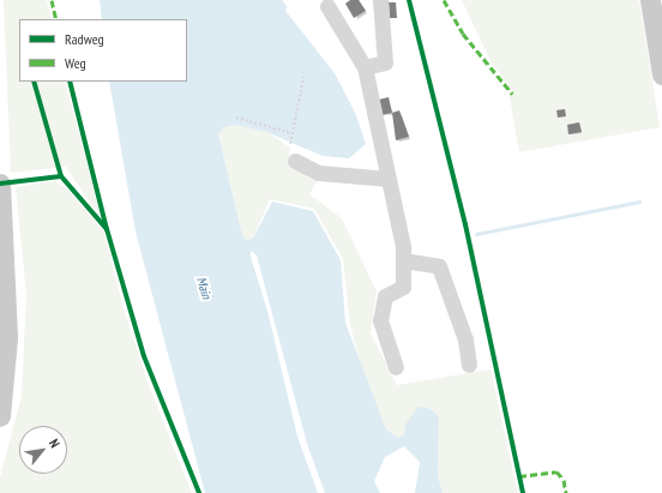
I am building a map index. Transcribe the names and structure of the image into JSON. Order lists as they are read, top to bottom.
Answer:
{
  "water": ["Main"],
  "legend": ["Radweg", "Weg"],
  "north": "top right"
}
